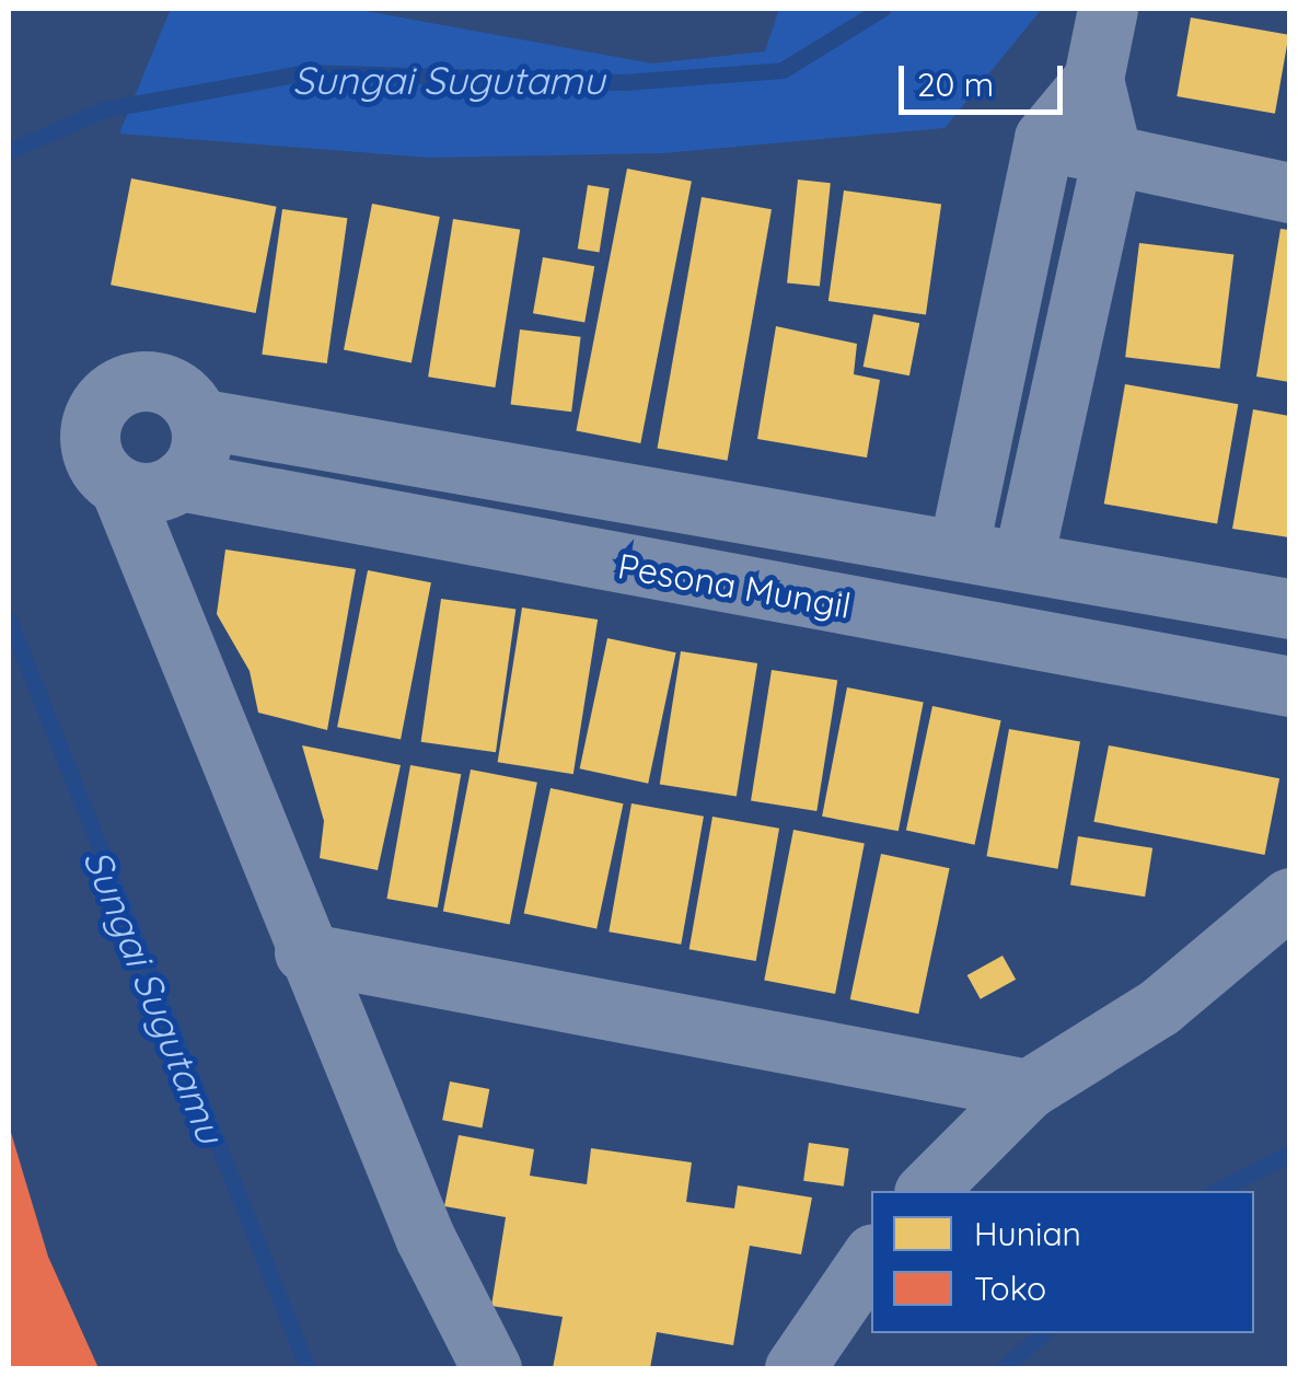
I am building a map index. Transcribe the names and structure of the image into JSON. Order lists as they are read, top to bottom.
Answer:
{
  "streets": {
    "street": ["Pesona Mungil"]
  },
  "water": ["Sungai Sugutamu"],
  "legend": ["Hunian", "Toko"],
  "scale_bar": "20 m"
}
